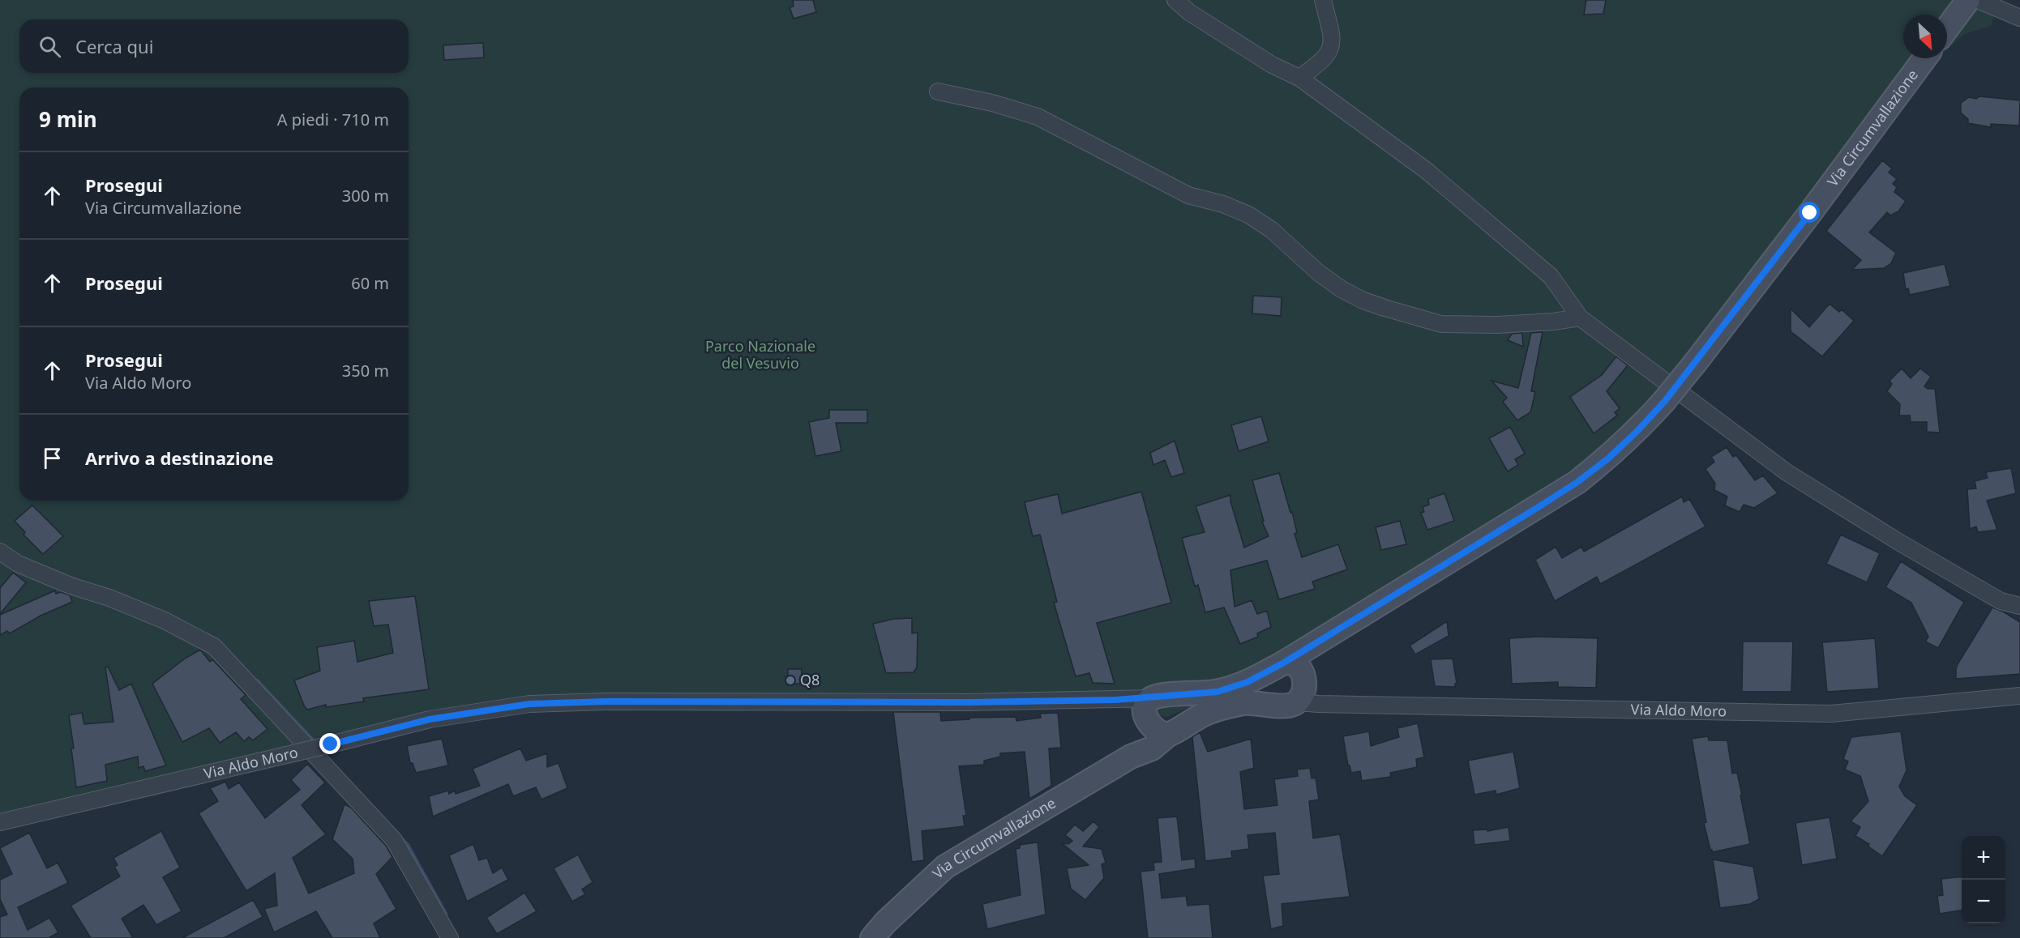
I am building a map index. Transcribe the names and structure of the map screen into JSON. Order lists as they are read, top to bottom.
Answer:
{
  "streets": {
    "main road": ["Via Circumvallazione"],
    "street": ["Via Aldo Moro"]
  },
  "crossings": [
    ["Via Circumvallazione", "Via Aldo Moro"]
  ],
  "parks": ["Parco Nazionale del Vesuvio"],
  "places": ["Q8"],
  "north": "bottom right",
  "page": {
    "search": "Cerca qui",
    "heading": ["9 min", "A piedi · 710 m"],
    "list": [
      ["Prosegui", "Via Circumvallazione", "300 m"],
      ["Prosegui", "60 m"],
      ["Prosegui", "Via Aldo Moro", "350 m"],
      "Arrivo a destinazione"
    ],
    "map_buttons": ["+", "−"]
  }
}
